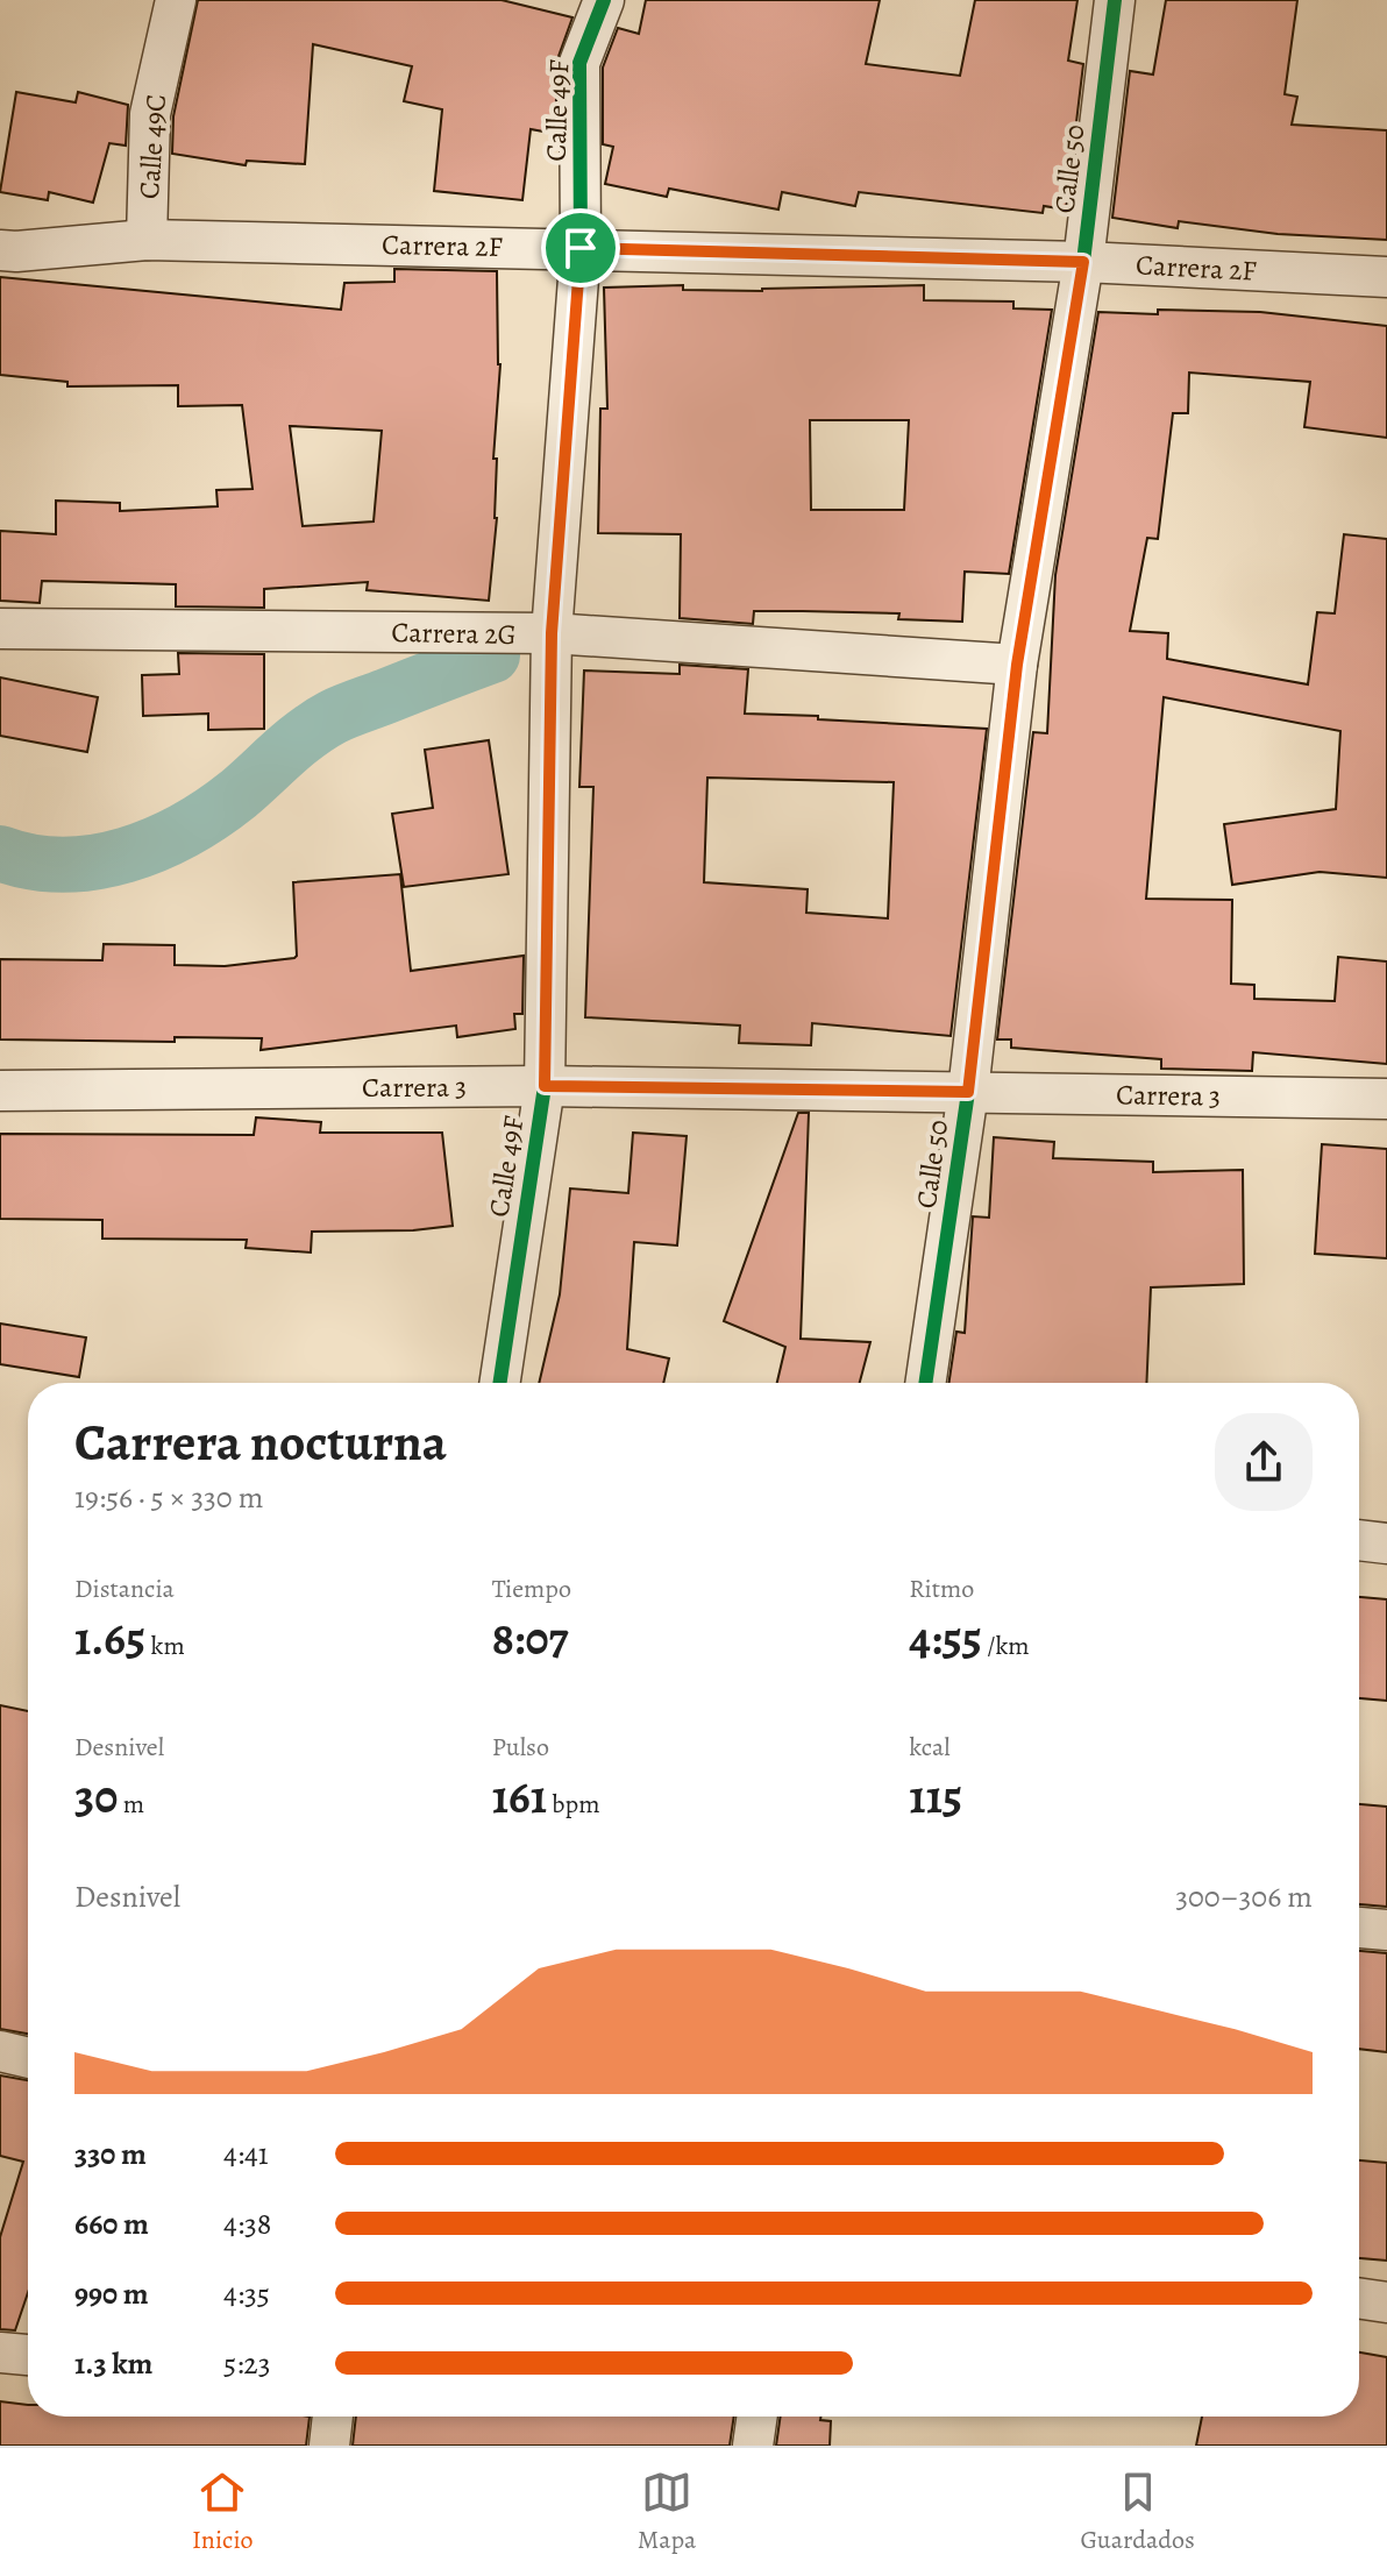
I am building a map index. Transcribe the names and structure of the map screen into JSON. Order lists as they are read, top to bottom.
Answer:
{
  "streets": {
    "street": [
      "Calle 49F",
      "Calle 49C",
      "Calle 50",
      "Carrera 2F",
      "Carrera 2G",
      "Carrera 3"
    ]
  },
  "crossings": [
    ["Calle 49F", "Carrera 2F"],
    ["Calle 49F", "Carrera 2G"],
    ["Calle 49F", "Carrera 3"],
    ["Calle 49C", "Carrera 2F"],
    ["Calle 50", "Carrera 2F"],
    ["Calle 50", "Carrera 2G"],
    ["Calle 50", "Carrera 3"]
  ],
  "page": {
    "heading": ["Carrera nocturna", "19:56 · 5 × 330 m"],
    "stats": [
      ["Distancia", "1.65 km"],
      ["Tiempo", "8:07"],
      ["Ritmo", "4:55 /km"],
      ["Desnivel", "30 m"],
      ["Pulso", "161 bpm"],
      ["kcal", "115"]
    ],
    "chart": ["Desnivel", "300–306 m"],
    "list": [
      {
        "name": "330 m",
        "note": "4:41"
      },
      {
        "name": "660 m",
        "note": "4:38"
      },
      {
        "name": "990 m",
        "note": "4:35"
      },
      {
        "name": "1.3 km",
        "note": "5:23"
      }
    ],
    "tabs": ["Inicio", "Mapa", "Guardados"]
  }
}
